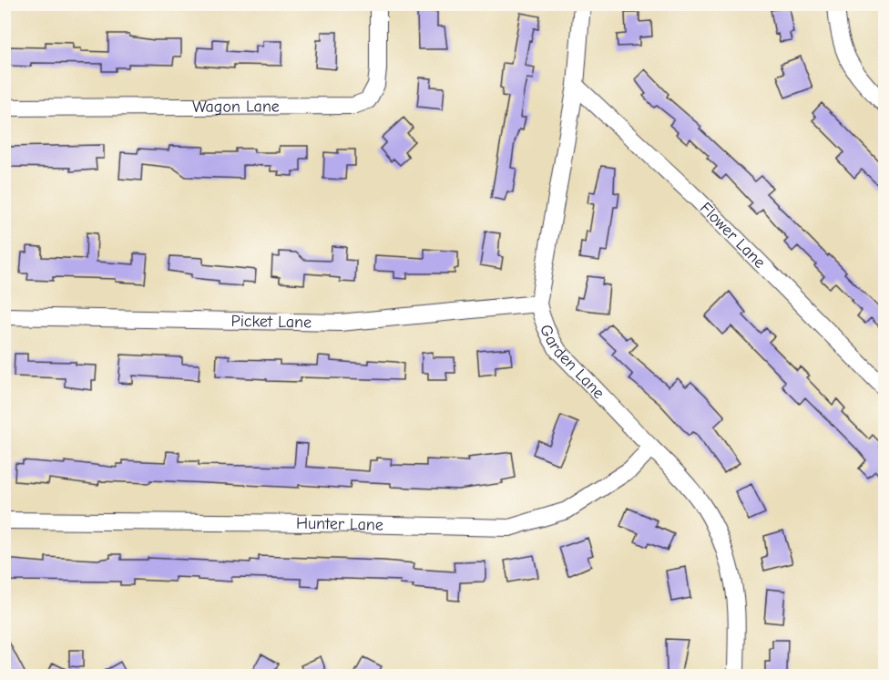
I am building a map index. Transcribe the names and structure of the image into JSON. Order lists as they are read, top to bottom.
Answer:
{
  "streets": {
    "street": [
      "Wagon Lane",
      "Flower Lane",
      "Picket Lane",
      "Garden Lane",
      "Hunter Lane"
    ]
  },
  "crossings": [
    ["Flower Lane", "Garden Lane"],
    ["Picket Lane", "Garden Lane"],
    ["Garden Lane", "Hunter Lane"]
  ]
}
